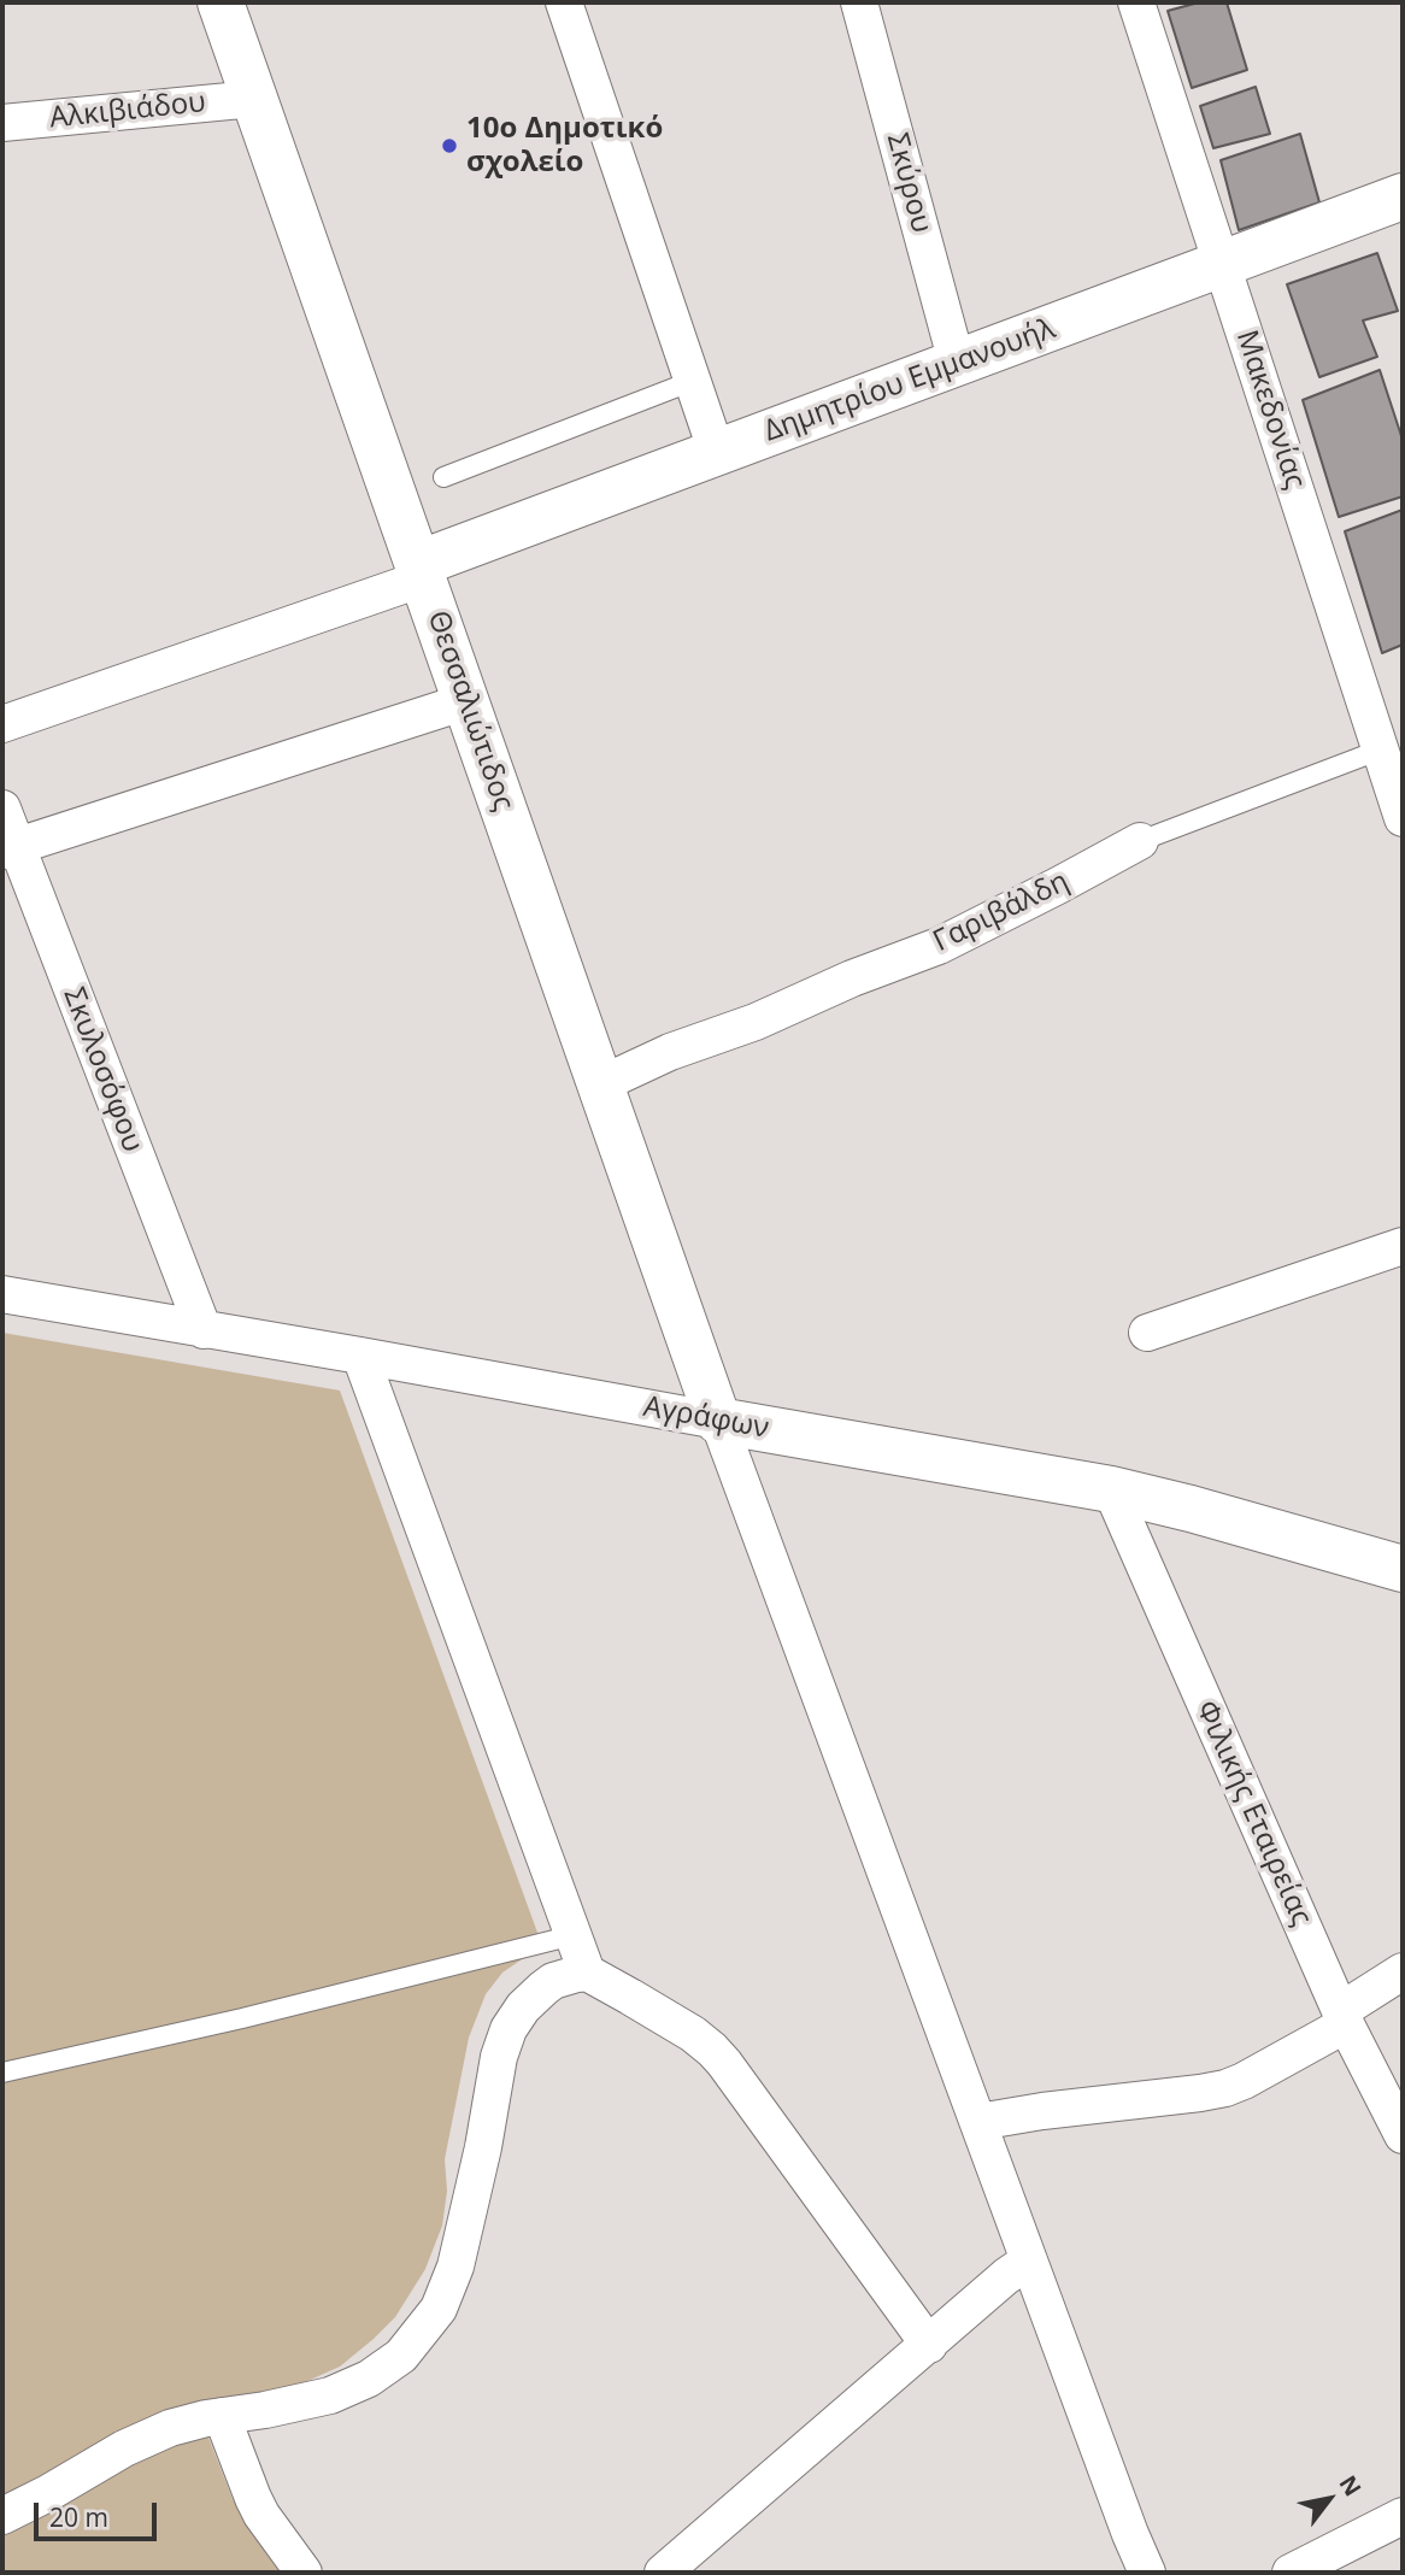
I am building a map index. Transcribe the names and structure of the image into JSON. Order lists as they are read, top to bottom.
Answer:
{
  "streets": {
    "street": [
      "Αλκιβιάδου",
      "Σκύρου",
      "Δημητρίου Εμμανουήλ",
      "Μακεδονίας",
      "Θεσσαλιώτιδος",
      "Γαριβάλδη",
      "Σκυλοσόφου",
      "Αγράφων",
      "Φιλικής Εταιρείας"
    ]
  },
  "crossings": [
    ["Αλκιβιάδου", "Θεσσαλιώτιδος"],
    ["Σκύρου", "Δημητρίου Εμμανουήλ"],
    ["Δημητρίου Εμμανουήλ", "Μακεδονίας"],
    ["Δημητρίου Εμμανουήλ", "Θεσσαλιώτιδος"],
    ["Μακεδονίας", "Γαριβάλδη"],
    ["Θεσσαλιώτιδος", "Γαριβάλδη"],
    ["Θεσσαλιώτιδος", "Αγράφων"],
    ["Σκυλοσόφου", "Αγράφων"],
    ["Αγράφων", "Φιλικής Εταιρείας"]
  ],
  "places": ["10ο Δημοτικό σχολείο"],
  "scale_bar": "20 m",
  "north": "top right"
}
